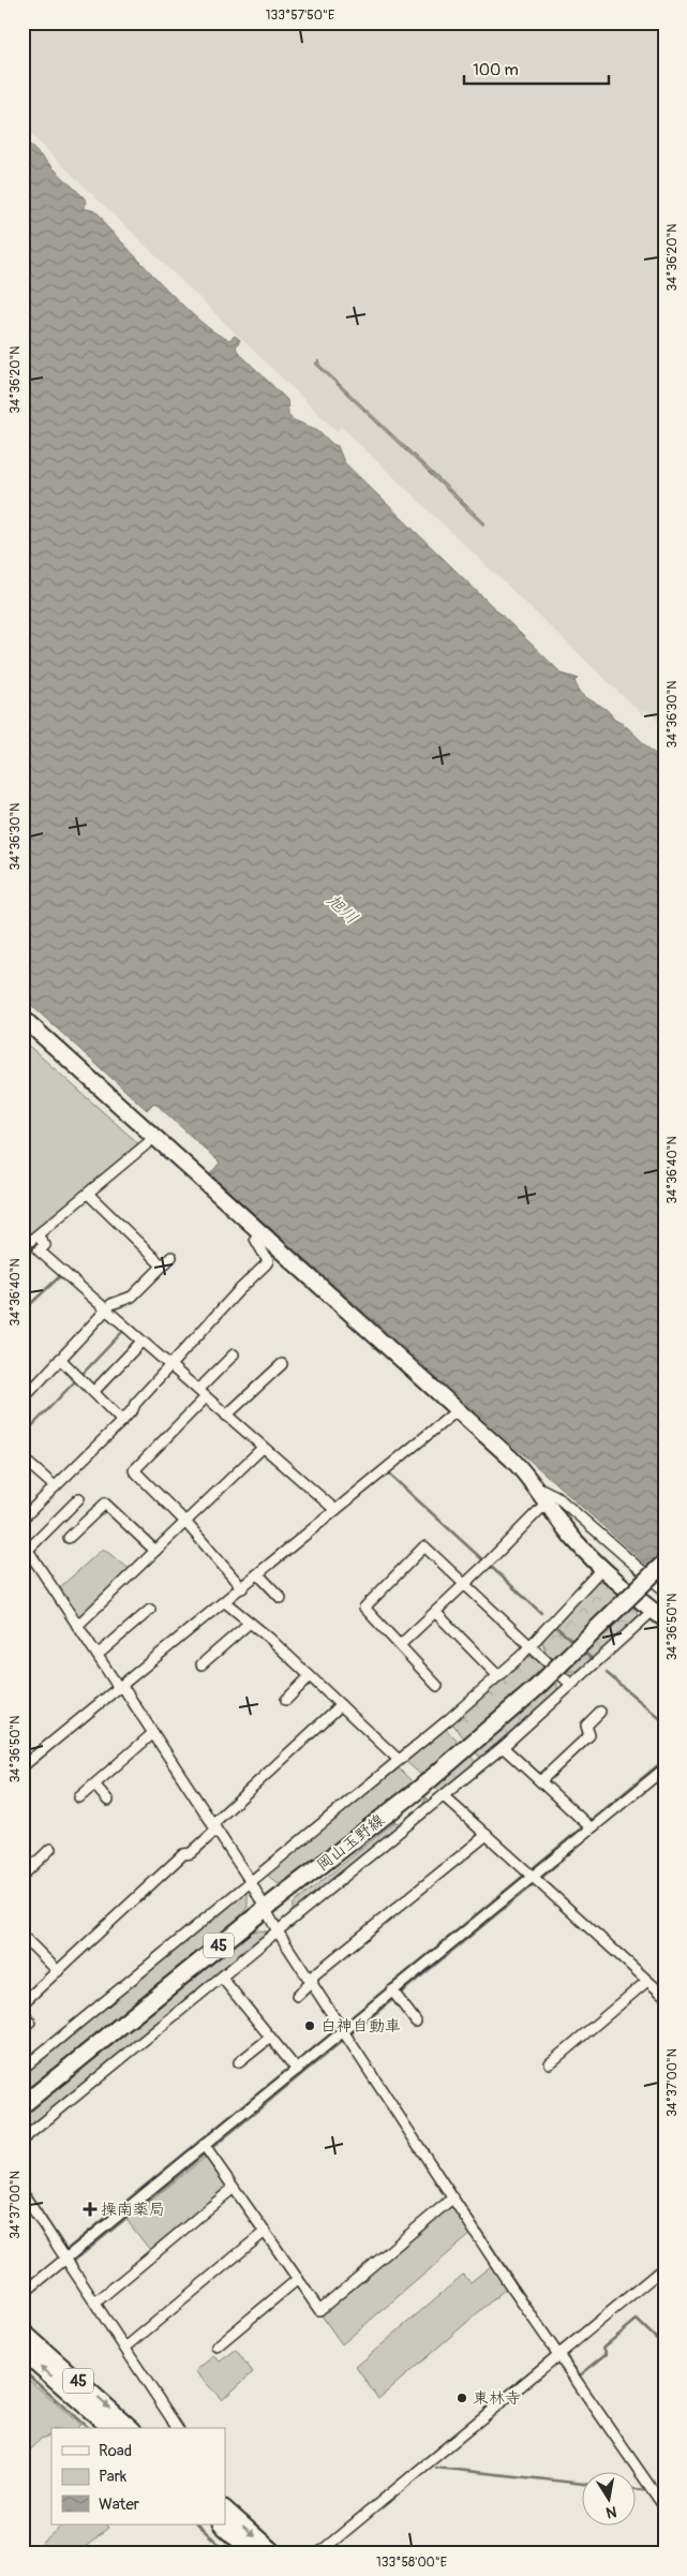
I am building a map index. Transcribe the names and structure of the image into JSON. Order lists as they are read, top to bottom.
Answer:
{
  "streets": {
    "main road": ["岡山玉野線", "45"]
  },
  "water": ["旭川"],
  "places": {
    "other": ["白神自動車", "東林寺"],
    "health": ["操南薬局"]
  },
  "legend": ["Road", "Park", "Water"],
  "scale_bar": "100 m",
  "north": "bottom",
  "coordinates": [
    "133°57'50\"E",
    "34°36'20\"N",
    "34°36'30\"N",
    "34°36'40\"N",
    "34°36'50\"N",
    "34°37'00\"N",
    "133°58'00\"E"
  ]
}
